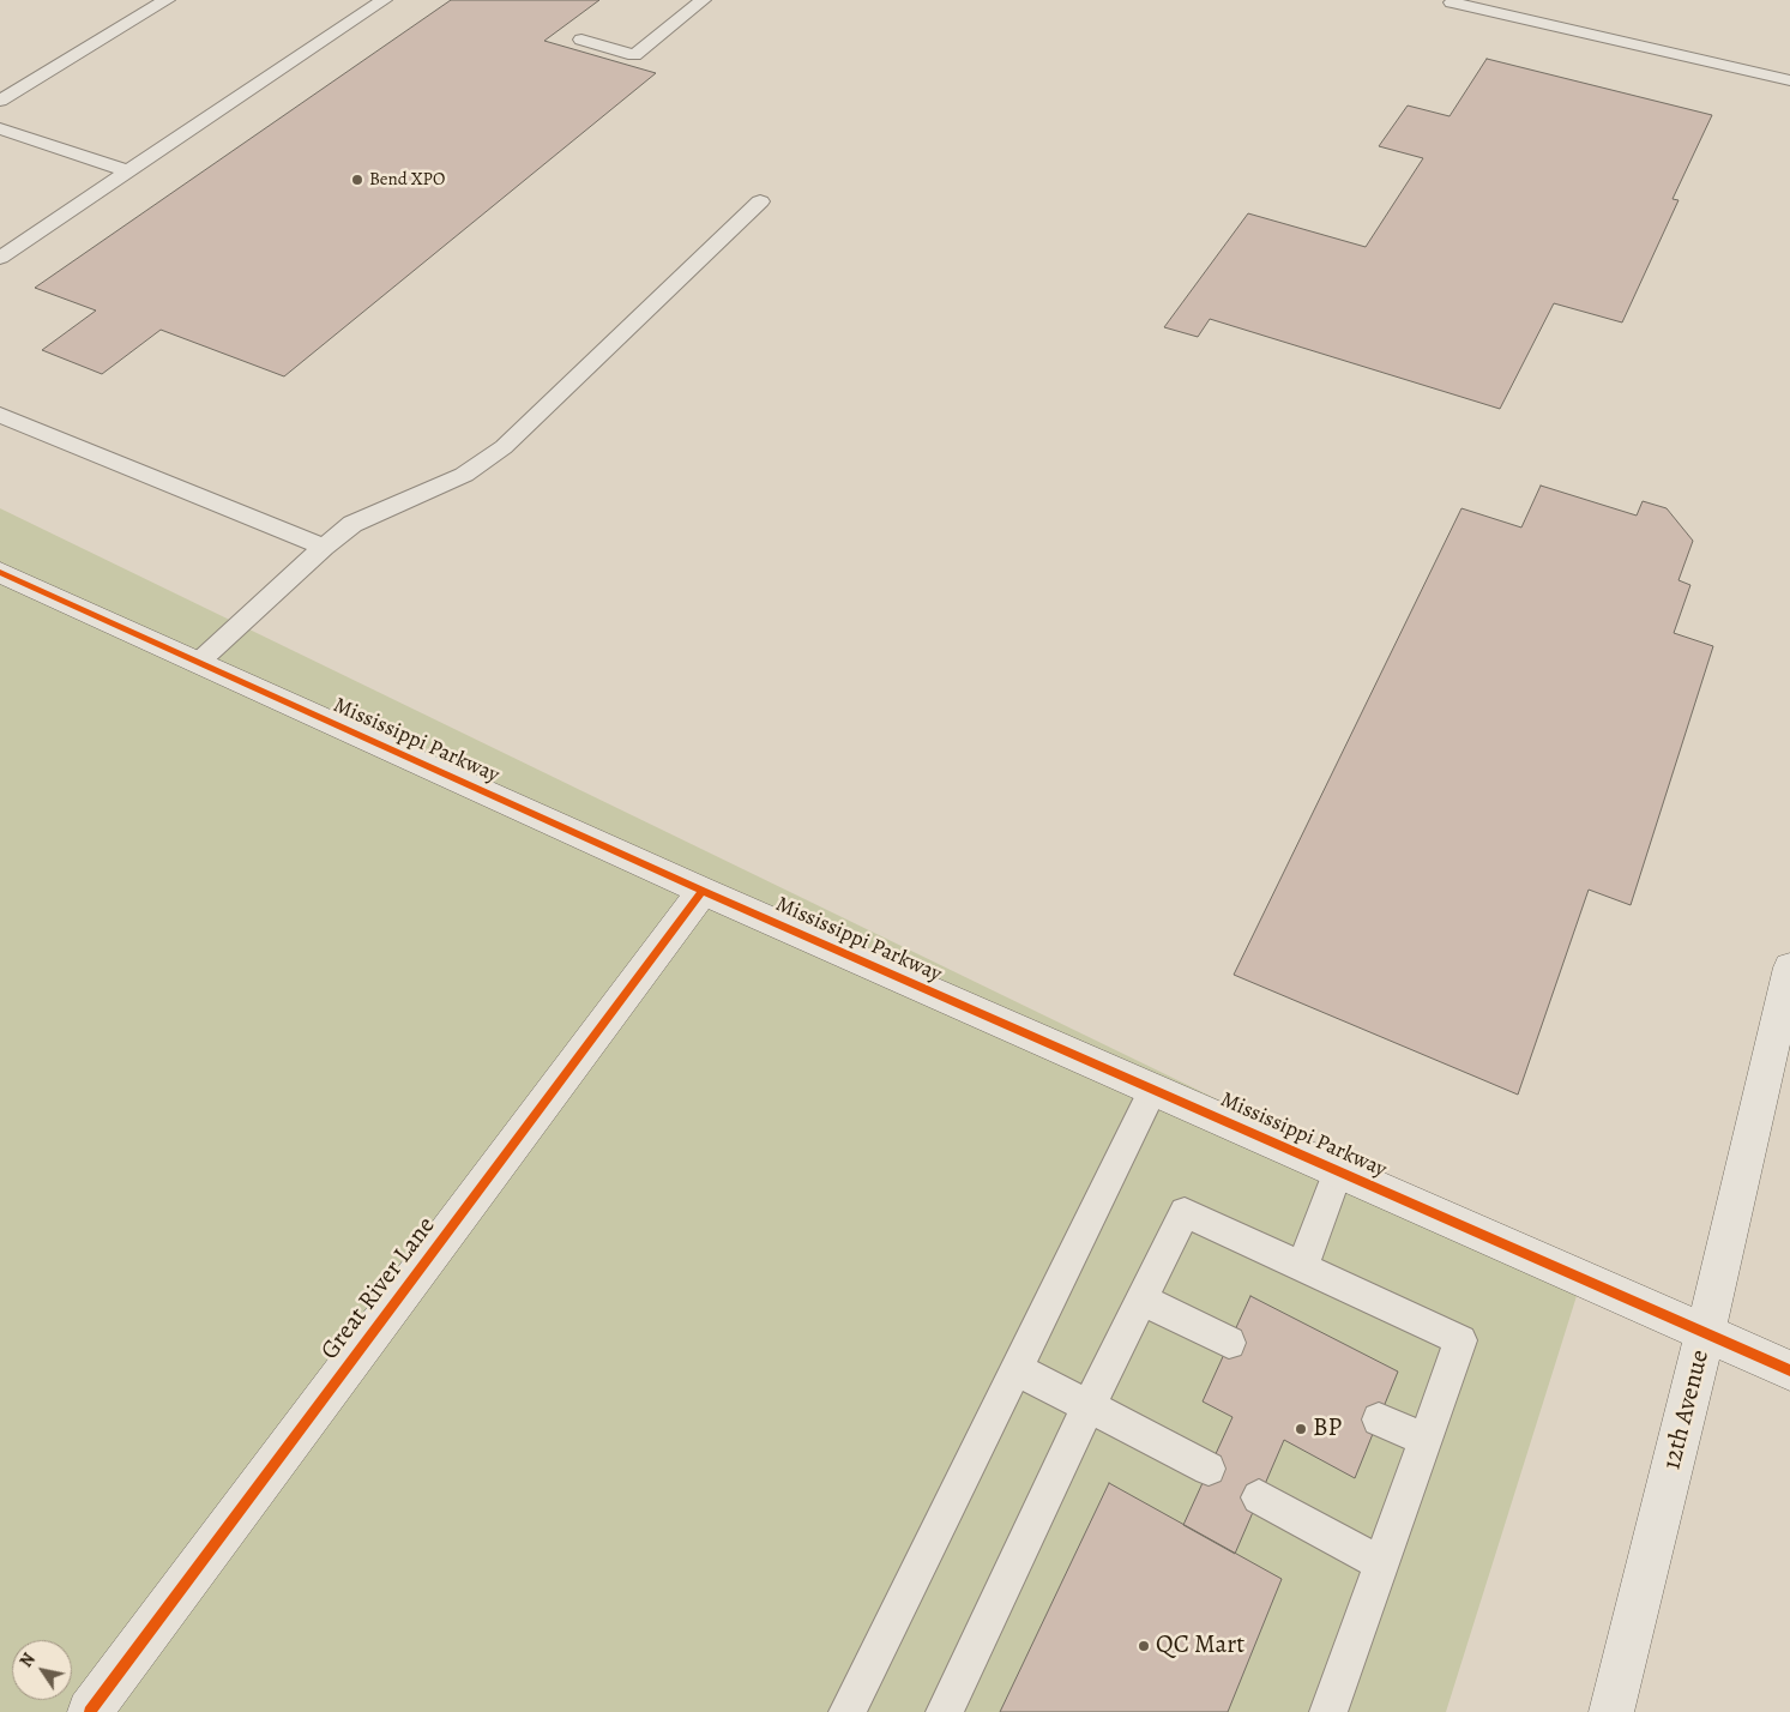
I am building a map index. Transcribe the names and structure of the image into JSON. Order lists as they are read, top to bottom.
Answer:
{
  "streets": {
    "street": ["Mississippi Parkway", "Great River Lane", "12th Avenue"]
  },
  "crossings": [
    ["Mississippi Parkway", "Great River Lane"],
    ["Mississippi Parkway", "12th Avenue"]
  ],
  "places": ["Bend XPO", "BP", "QC Mart"],
  "north": "top left"
}
